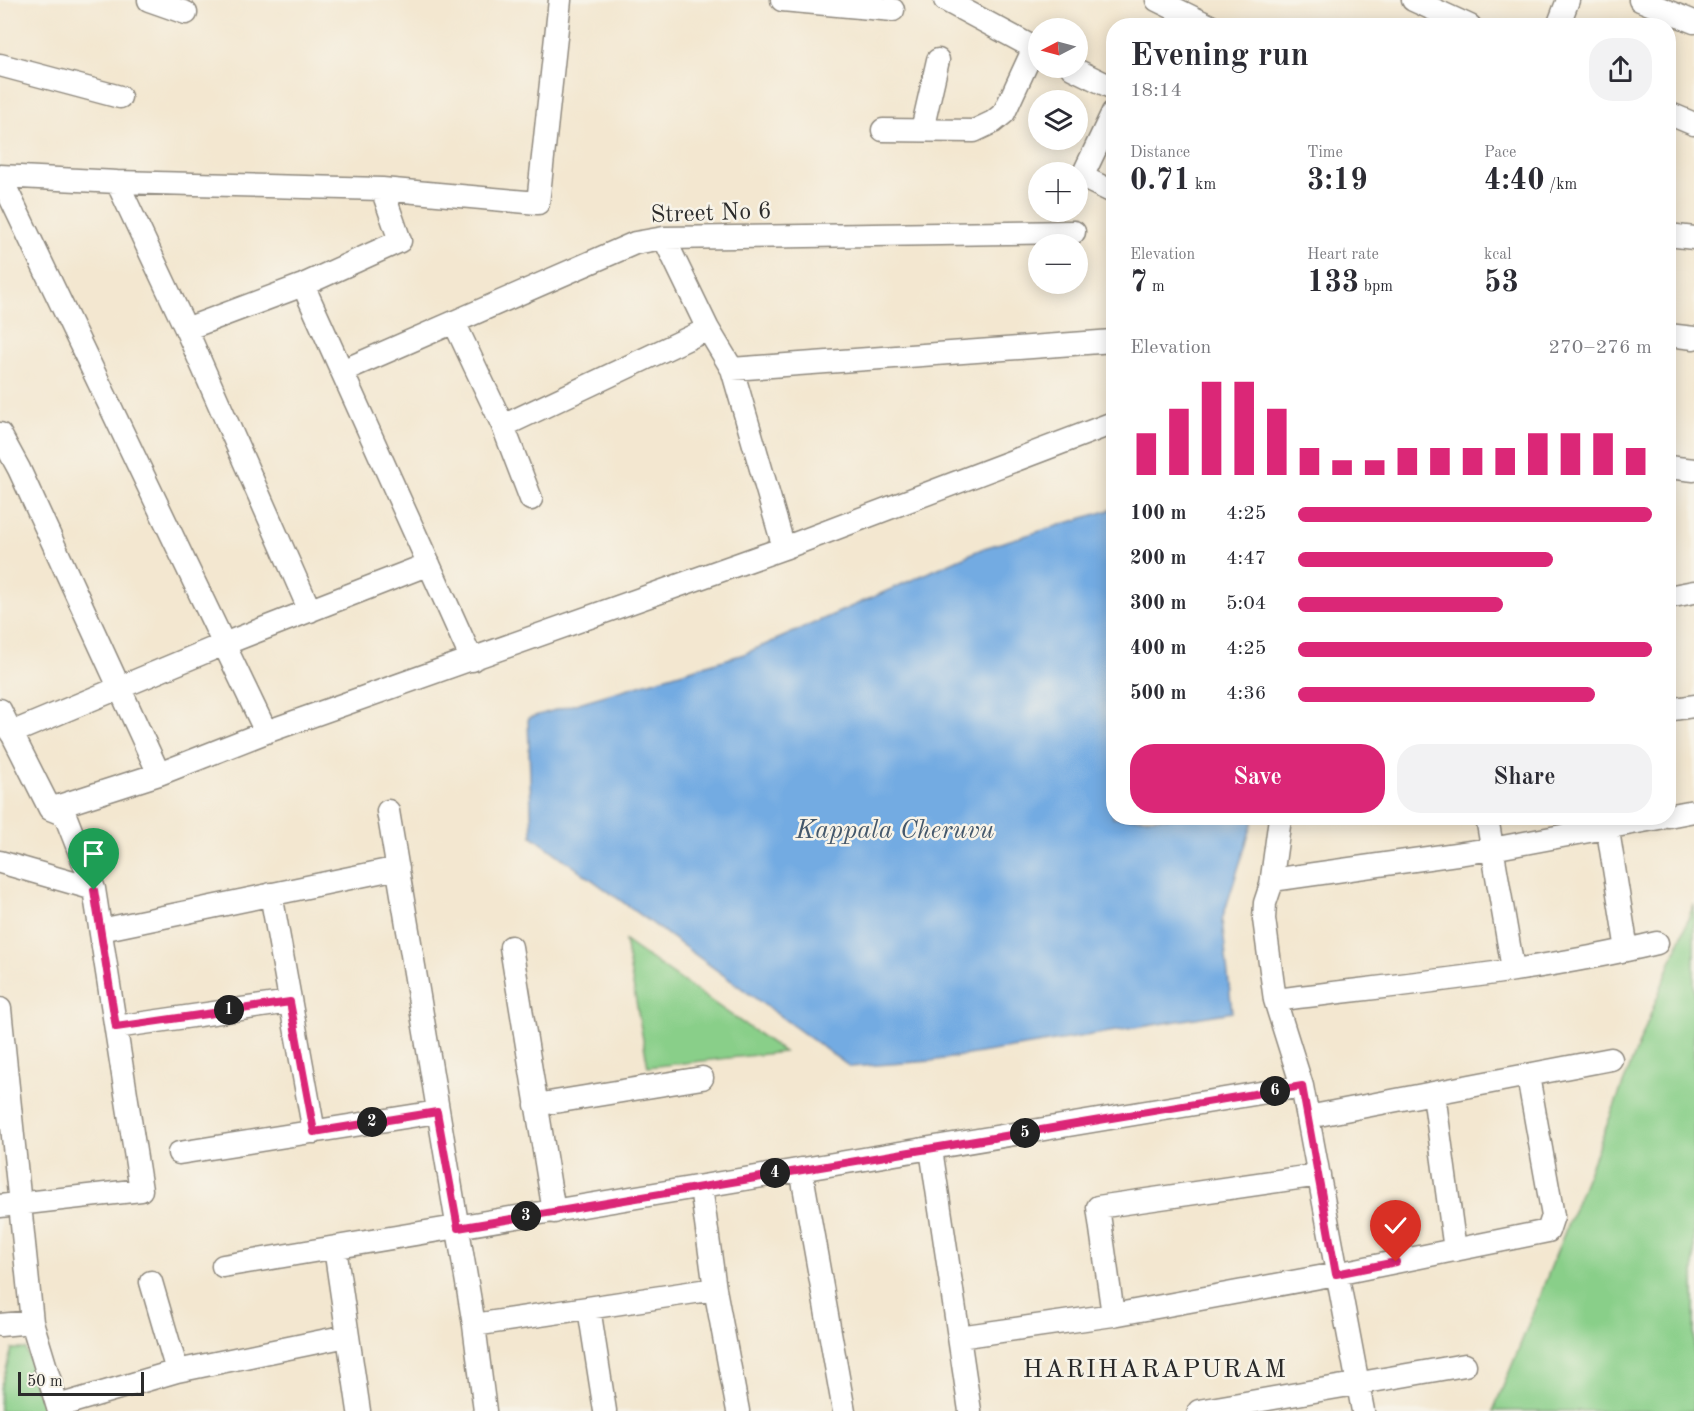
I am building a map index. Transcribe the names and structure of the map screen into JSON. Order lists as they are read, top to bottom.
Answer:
{
  "streets": {
    "street": ["Street No 6"]
  },
  "districts": ["HARIHARAPURAM"],
  "water": ["Kappala Cheruvu"],
  "scale_bar": "50 m",
  "north": "left",
  "page": {
    "map_buttons": ["+", "−"],
    "heading": ["Evening run", "18:14"],
    "stats": [
      ["Distance", "0.71 km"],
      ["Time", "3:19"],
      ["Pace", "4:40 /km"],
      ["Elevation", "7 m"],
      ["Heart rate", "133 bpm"],
      ["kcal", "53"]
    ],
    "chart": ["Elevation", "270–276 m"],
    "list": [
      {
        "name": "100 m",
        "note": "4:25"
      },
      {
        "name": "200 m",
        "note": "4:47"
      },
      {
        "name": "300 m",
        "note": "5:04"
      },
      {
        "name": "400 m",
        "note": "4:25"
      },
      {
        "name": "500 m",
        "note": "4:36"
      }
    ],
    "buttons": ["Save", "Share"],
    "pins": [
      "1",
      "6",
      "2",
      "5",
      "4",
      "3"
    ],
    "scale": "50 m"
  }
}
